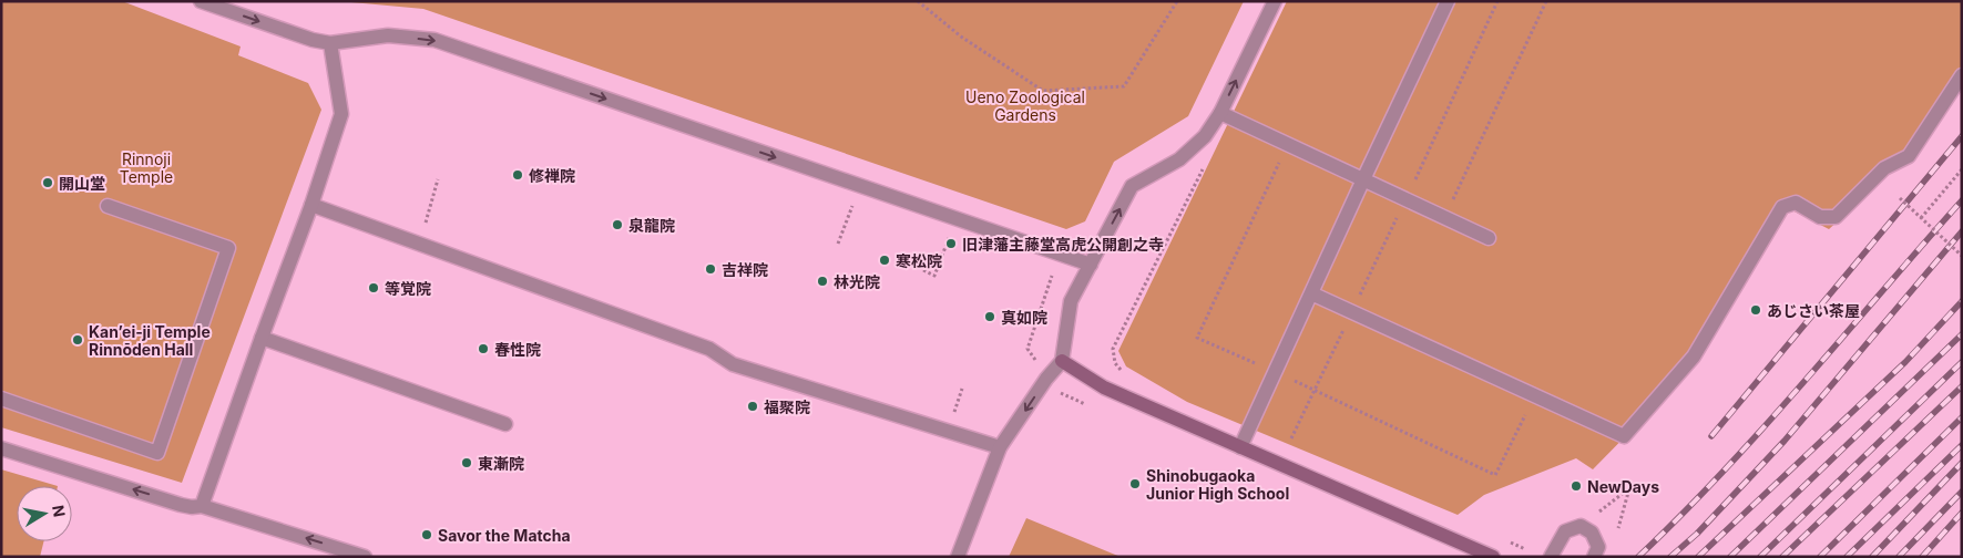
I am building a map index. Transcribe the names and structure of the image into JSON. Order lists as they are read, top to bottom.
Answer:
{
  "parks": ["Ueno Zoological Gardens", "Rinnoji Temple"],
  "places": [
    "修禅院",
    "開山堂",
    "泉龍院",
    "旧津藩主藤堂高虎公開創之寺",
    "寒松院",
    "吉祥院",
    "林光院",
    "等覚院",
    "あじさい茶屋",
    "真如院",
    "Kan’ei‑ji Temple Rinnōden Hall",
    "春性院",
    "福聚院",
    "東漸院",
    "Shinobugaoka Junior High School",
    "NewDays",
    "Savor the Matcha"
  ],
  "north": "right"
}
